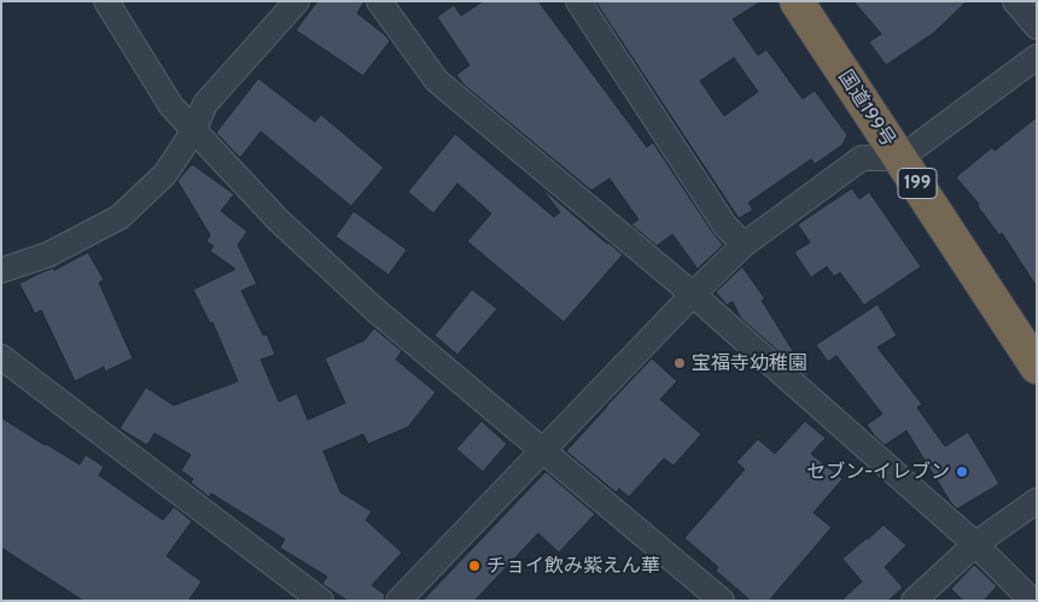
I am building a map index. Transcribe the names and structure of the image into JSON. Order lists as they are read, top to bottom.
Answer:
{
  "streets": {
    "highway": ["国道199号", "199"]
  },
  "places": ["宝福寺幼稚園", "セブン-イレブン", "チョイ飲み紫えん華"]
}
